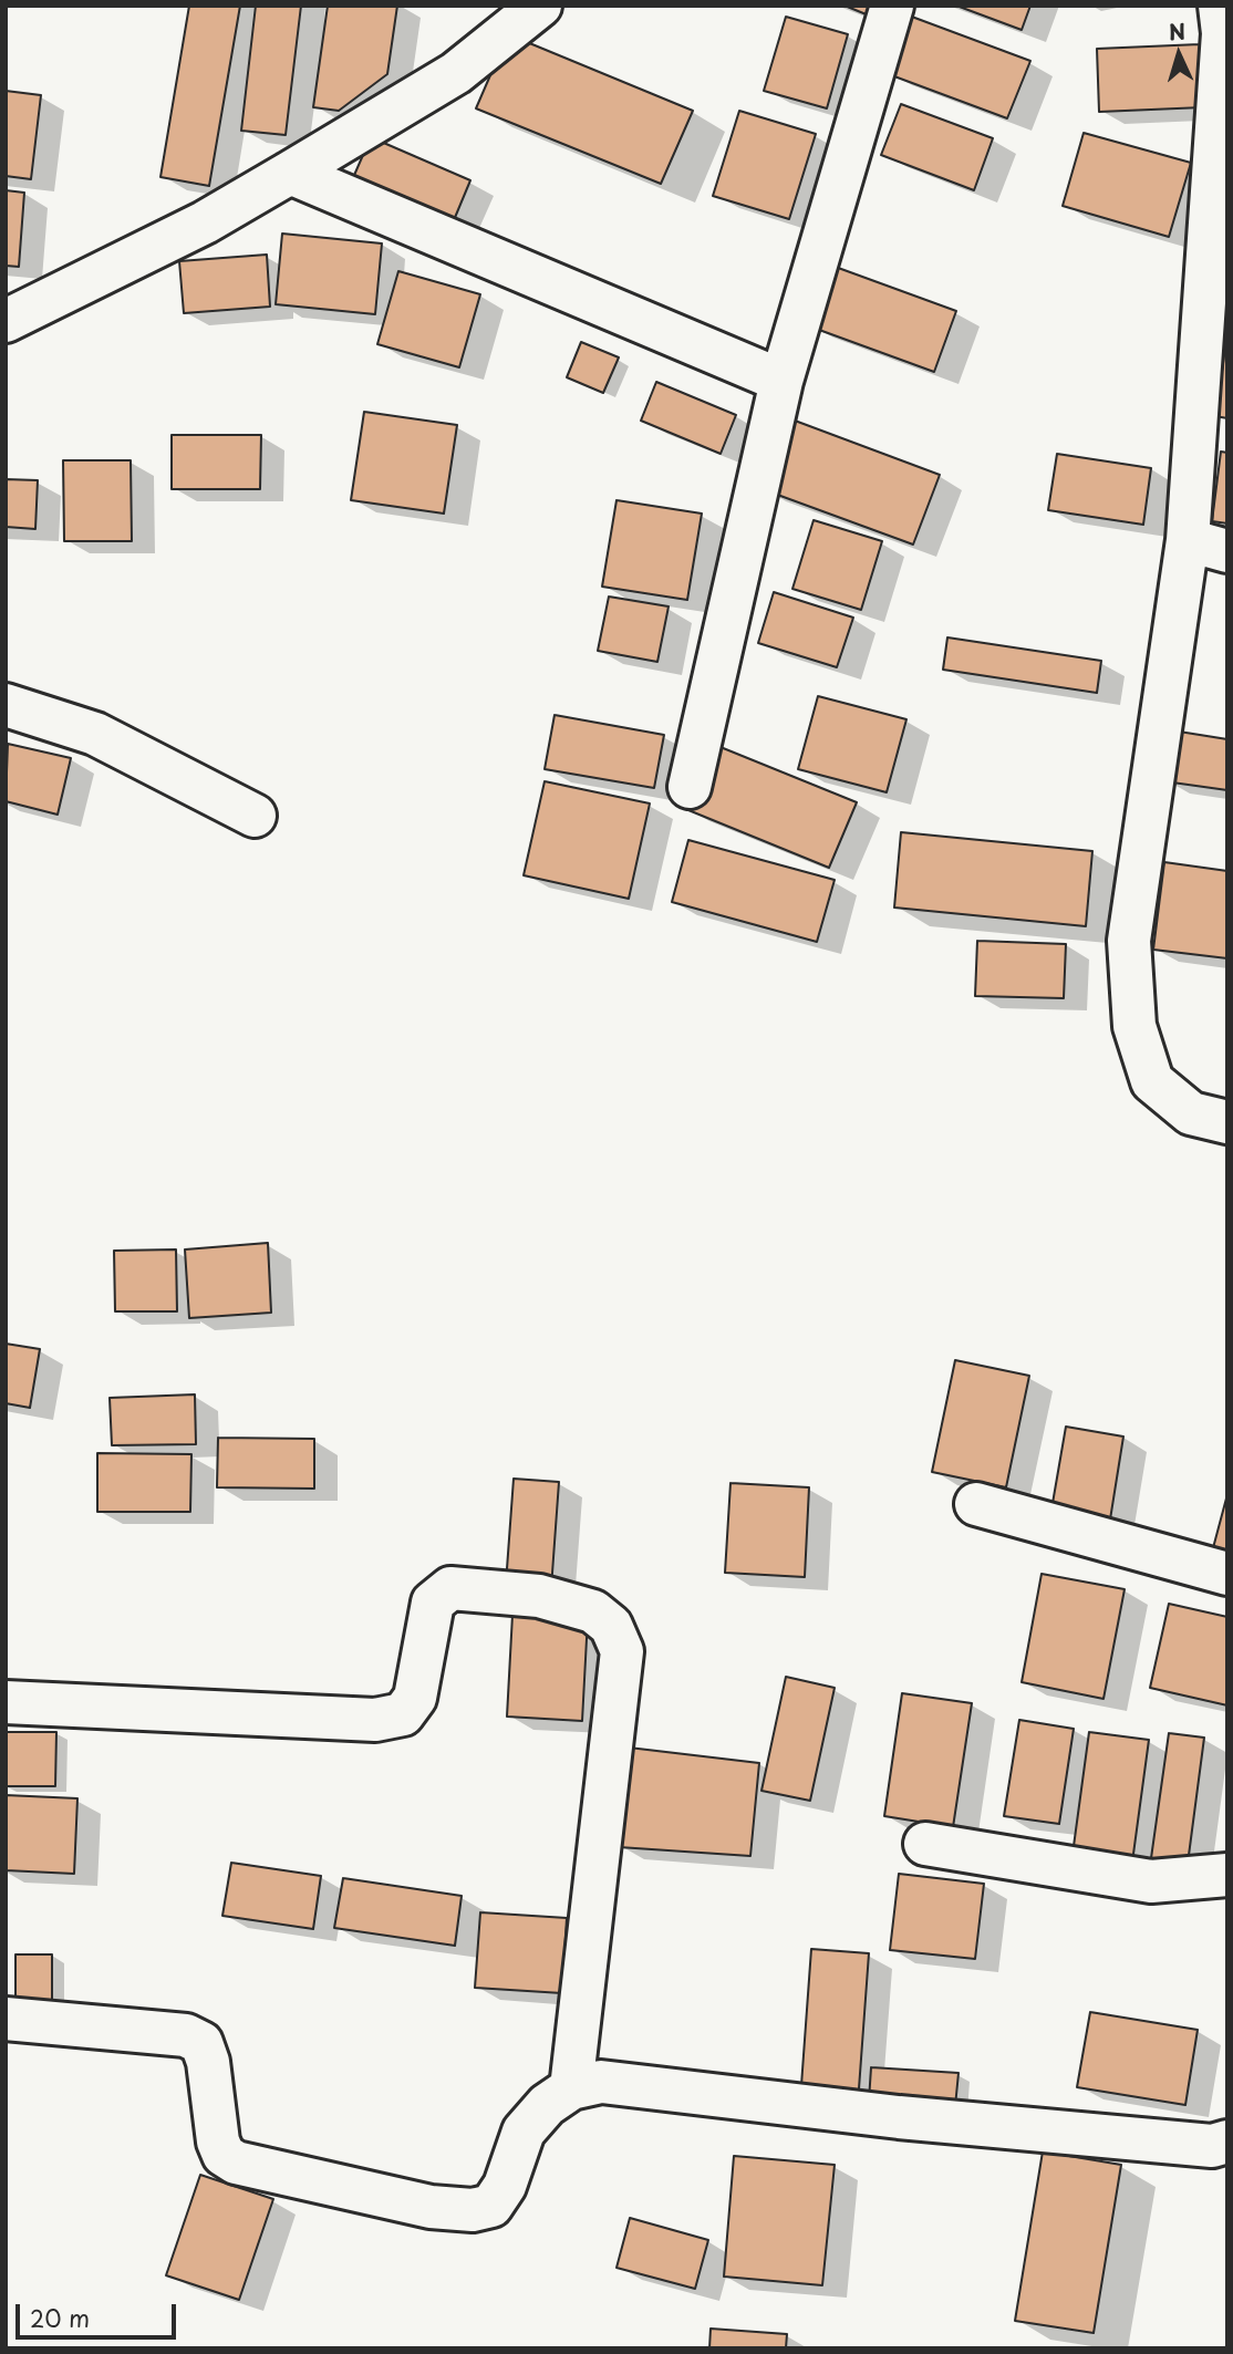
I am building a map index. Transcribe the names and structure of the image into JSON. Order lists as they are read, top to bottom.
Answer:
{
  "scale_bar": "20 m",
  "north": "top"
}
